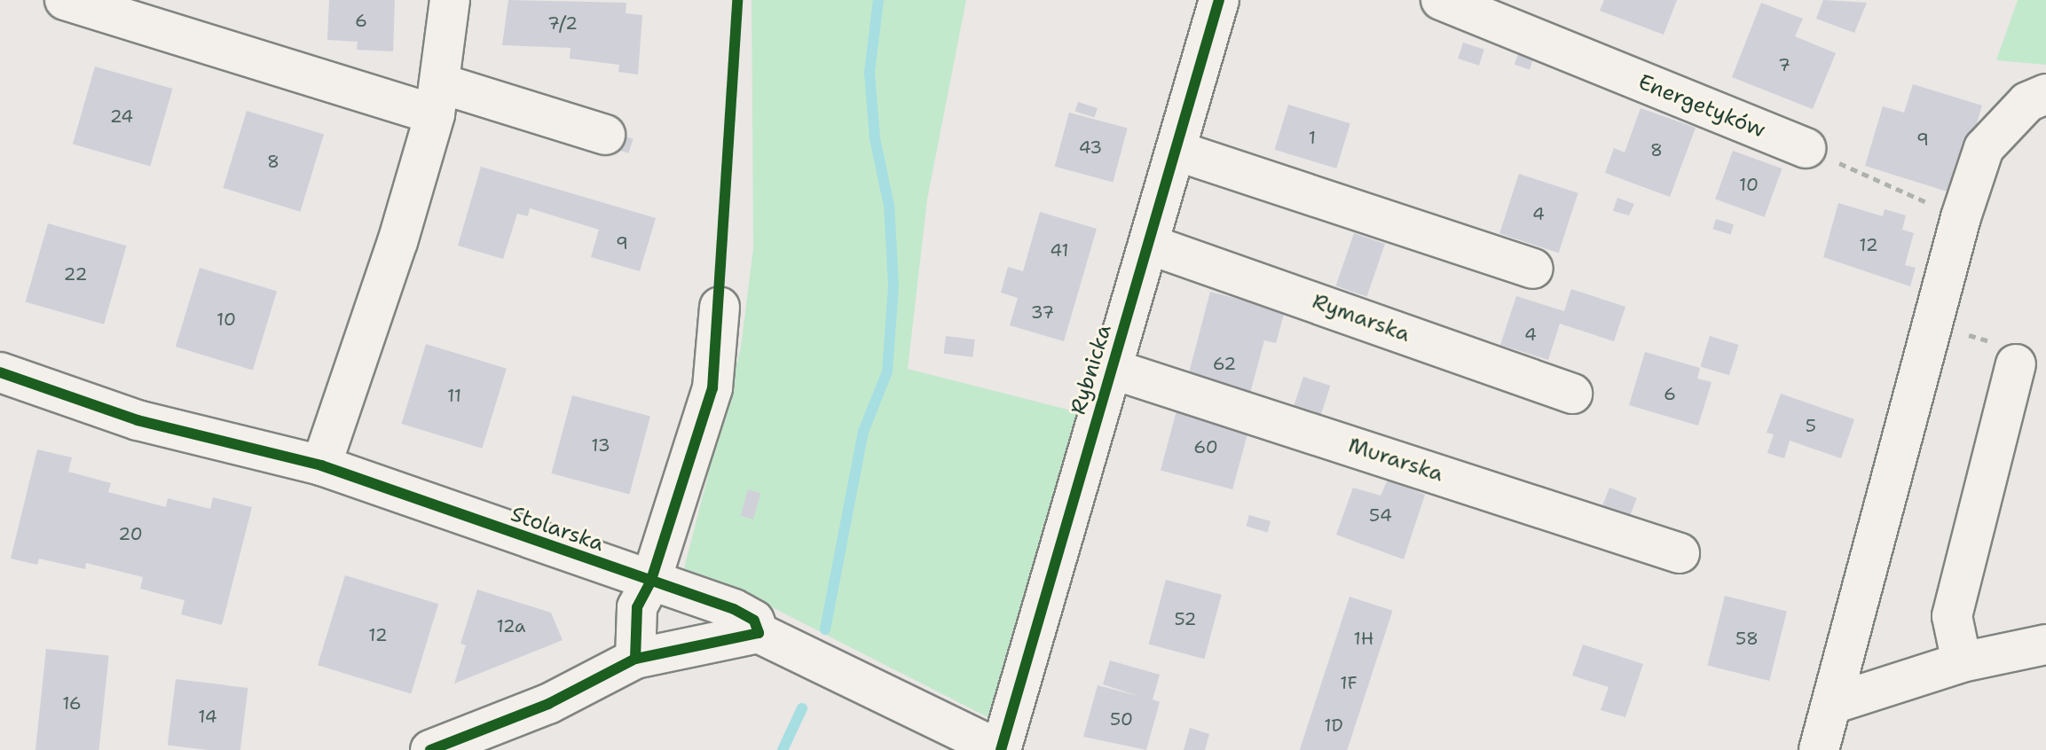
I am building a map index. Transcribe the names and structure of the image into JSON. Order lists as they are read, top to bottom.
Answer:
{
  "streets": {
    "street": [
      "Energetyków",
      "Rymarska",
      "Rybnicka",
      "Murarska",
      "Stolarska"
    ]
  },
  "crossings": [
    ["Rymarska", "Rybnicka"],
    ["Rybnicka", "Murarska"],
    ["Rybnicka", "Stolarska"]
  ],
  "house_numbers": [
    "6",
    "7/2",
    "7",
    "24",
    "1",
    "9",
    "43",
    "8",
    "8",
    "10",
    "4",
    "9",
    "12",
    "41",
    "22",
    "37",
    "10",
    "4",
    "62",
    "6",
    "11",
    "5",
    "13",
    "60",
    "54",
    "20",
    "52",
    "12a",
    "12",
    "1H",
    "58",
    "1F",
    "16",
    "14",
    "50",
    "1D"
  ]
}
